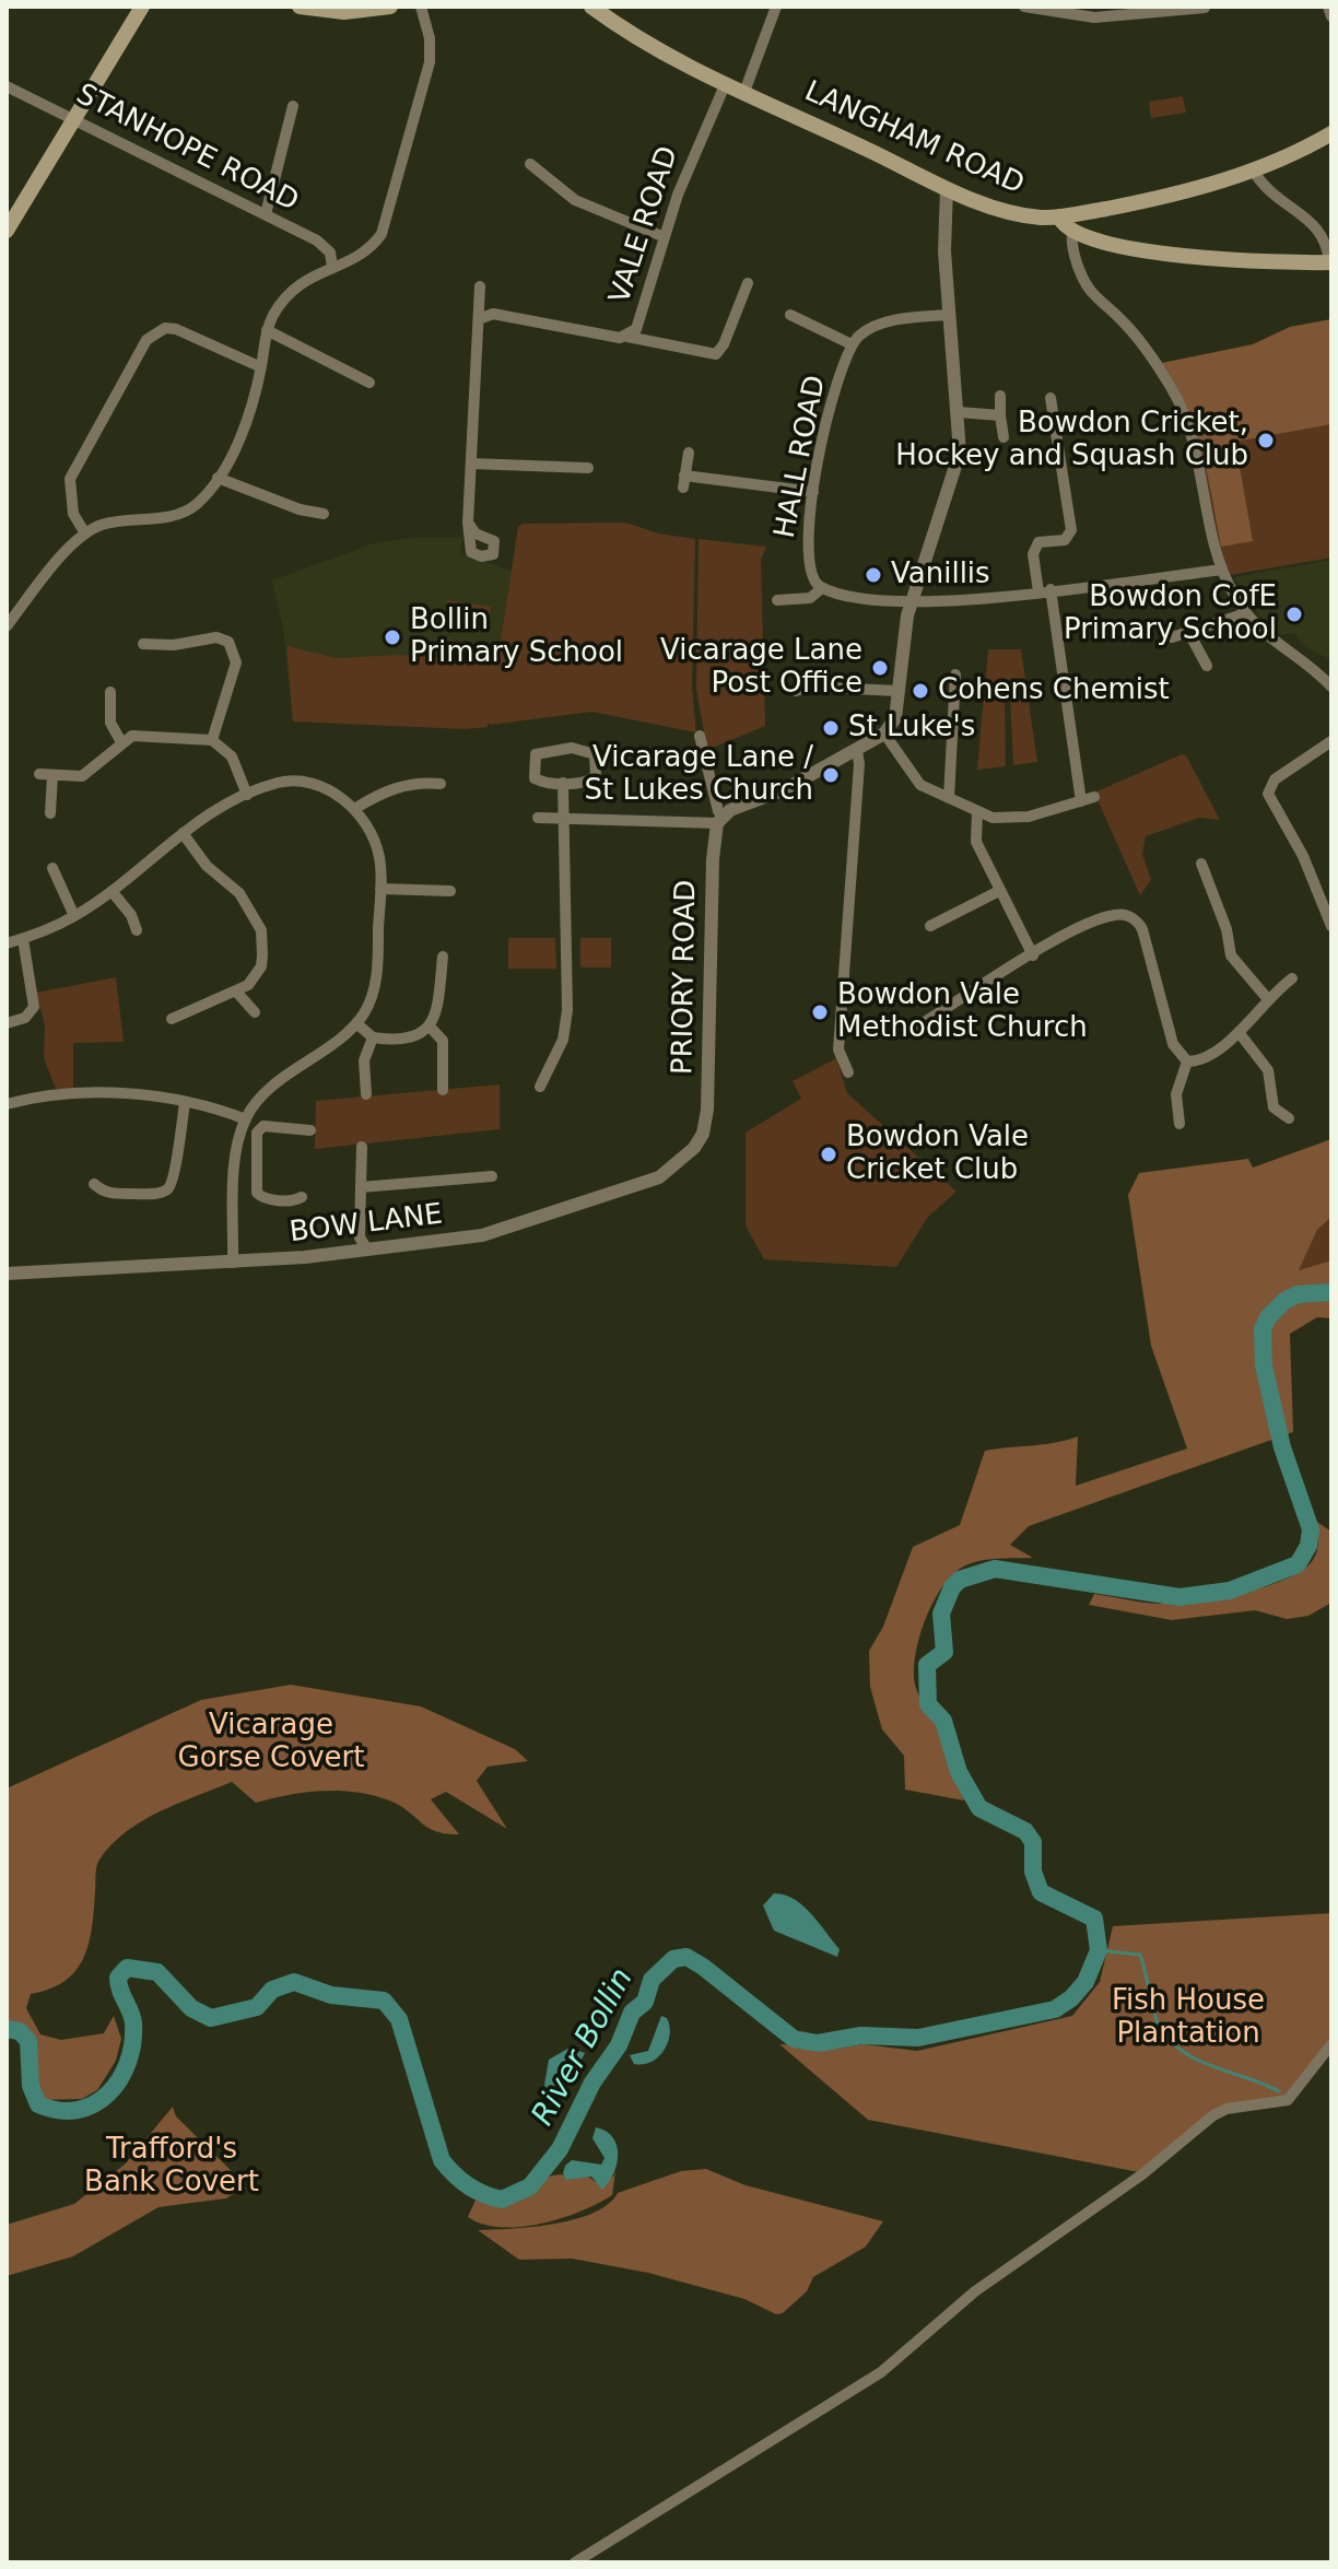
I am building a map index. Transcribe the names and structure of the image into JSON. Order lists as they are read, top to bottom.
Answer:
{
  "streets": {
    "main road": ["LANGHAM ROAD"],
    "street": [
      "STANHOPE ROAD",
      "VALE ROAD",
      "HALL ROAD",
      "PRIORY ROAD",
      "BOW LANE"
    ]
  },
  "crossings": [
    ["LANGHAM ROAD", "VALE ROAD"],
    ["PRIORY ROAD", "BOW LANE"]
  ],
  "water": ["River Bollin"],
  "parks": ["Vicarage Gorse Covert", "Fish House Plantation", "Trafford's Bank Covert"],
  "places": [
    "Bowdon Cricket, Hockey and Squash Club",
    "Vanillis",
    "Bowdon CofE Primary School",
    "Bollin Primary School",
    "Vicarage Lane Post Office",
    "Cohens Chemist",
    "St Luke's",
    "Vicarage Lane / St Lukes Church",
    "Bowdon Vale Methodist Church",
    "Bowdon Vale Cricket Club"
  ]
}
